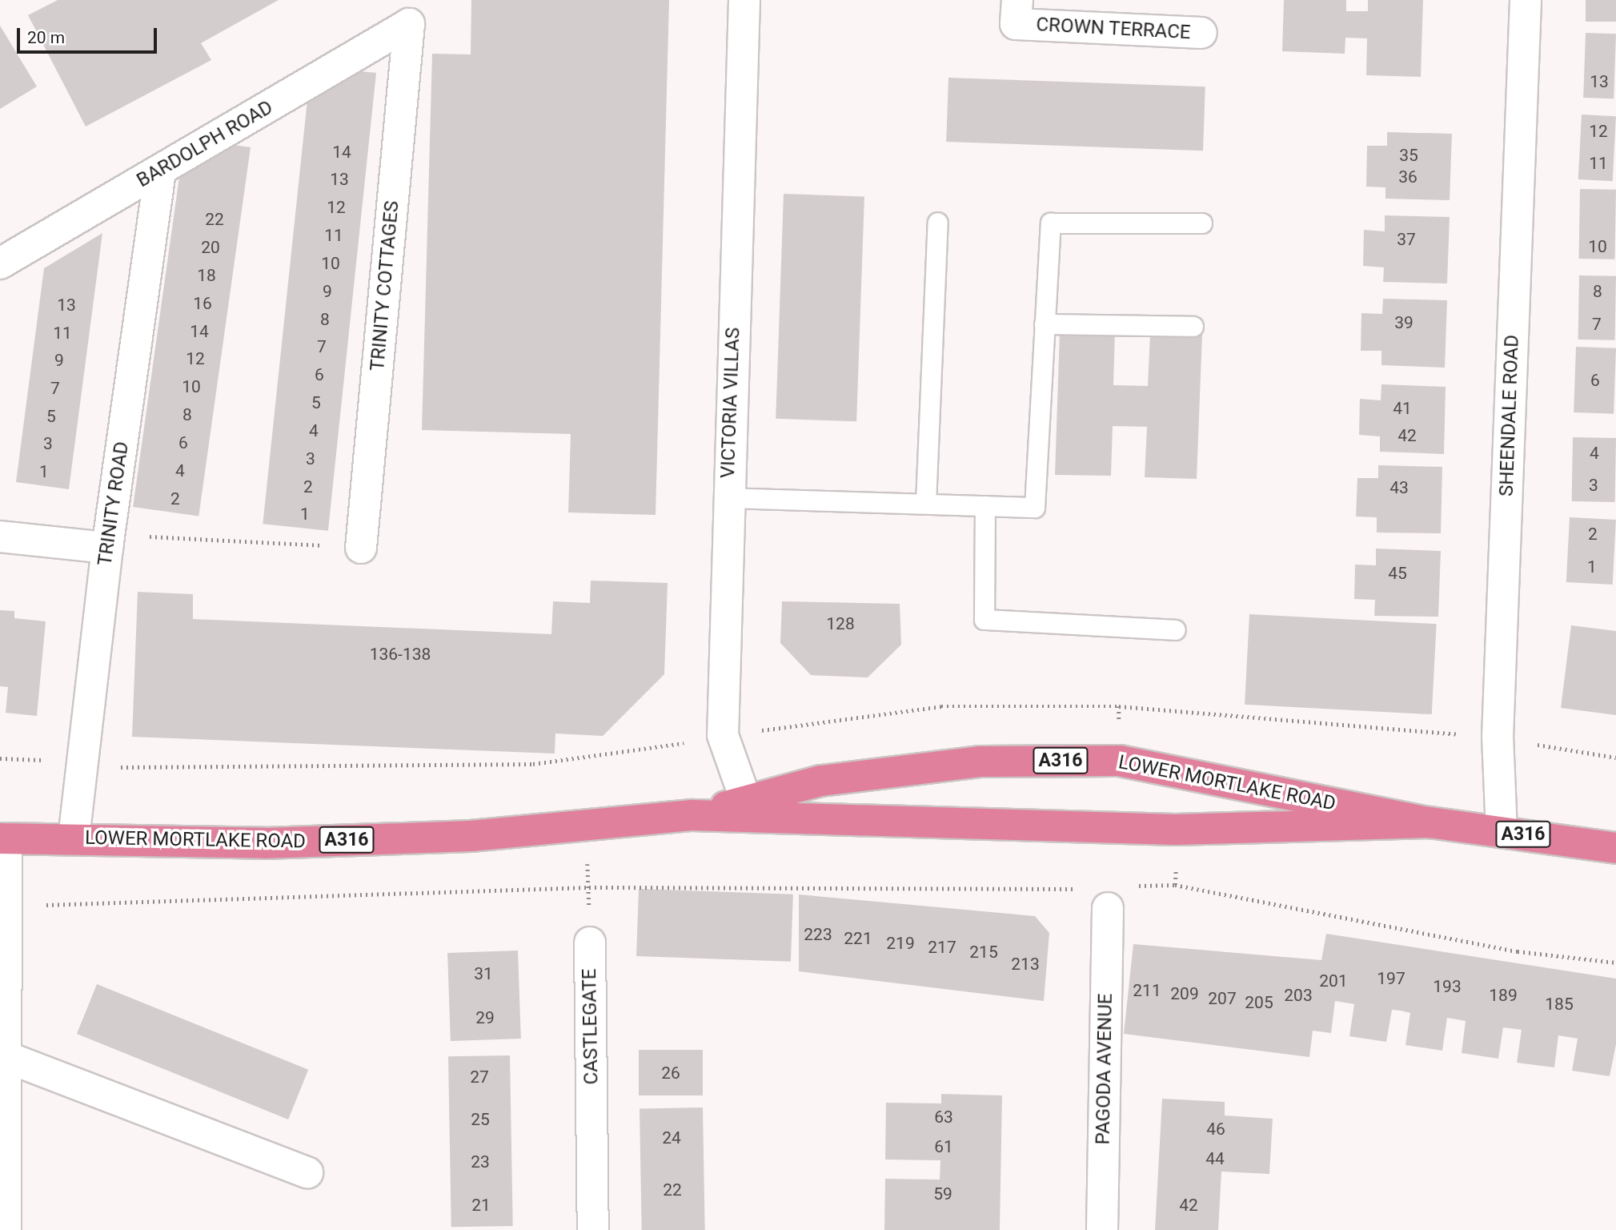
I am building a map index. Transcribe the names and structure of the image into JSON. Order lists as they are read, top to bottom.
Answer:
{
  "streets": {
    "highway": ["A316", "LOWER MORTLAKE ROAD"],
    "street": [
      "CROWN TERRACE",
      "BARDOLPH ROAD",
      "TRINITY COTTAGES",
      "VICTORIA VILLAS",
      "SHEENDALE ROAD",
      "TRINITY ROAD",
      "CASTLEGATE",
      "PAGODA AVENUE"
    ]
  },
  "crossings": [
    ["BARDOLPH ROAD", "TRINITY COTTAGES"],
    ["BARDOLPH ROAD", "TRINITY ROAD"],
    ["VICTORIA VILLAS", "LOWER MORTLAKE ROAD"],
    ["SHEENDALE ROAD", "LOWER MORTLAKE ROAD"],
    ["TRINITY ROAD", "LOWER MORTLAKE ROAD"],
    ["LOWER MORTLAKE ROAD", "CASTLEGATE"]
  ],
  "house_numbers": [
    "13",
    "12",
    "14",
    "35",
    "11",
    "36",
    "13",
    "12",
    "22",
    "11",
    "37",
    "10",
    "20",
    "10",
    "18",
    "9",
    "8",
    "16",
    "13",
    "8",
    "39",
    "7",
    "14",
    "11",
    "7",
    "12",
    "9",
    "6",
    "6",
    "10",
    "7",
    "5",
    "41",
    "8",
    "5",
    "4",
    "42",
    "6",
    "3",
    "4",
    "3",
    "4",
    "1",
    "3",
    "2",
    "43",
    "2",
    "1",
    "2",
    "1",
    "45",
    "128",
    "136-138",
    "223",
    "221",
    "219",
    "217",
    "215",
    "213",
    "31",
    "197",
    "201",
    "193",
    "211",
    "209",
    "203",
    "189",
    "207",
    "205",
    "185",
    "29",
    "26",
    "27",
    "63",
    "25",
    "46",
    "24",
    "61",
    "44",
    "23",
    "22",
    "59",
    "21",
    "42"
  ],
  "scale_bar": "20 m"
}
